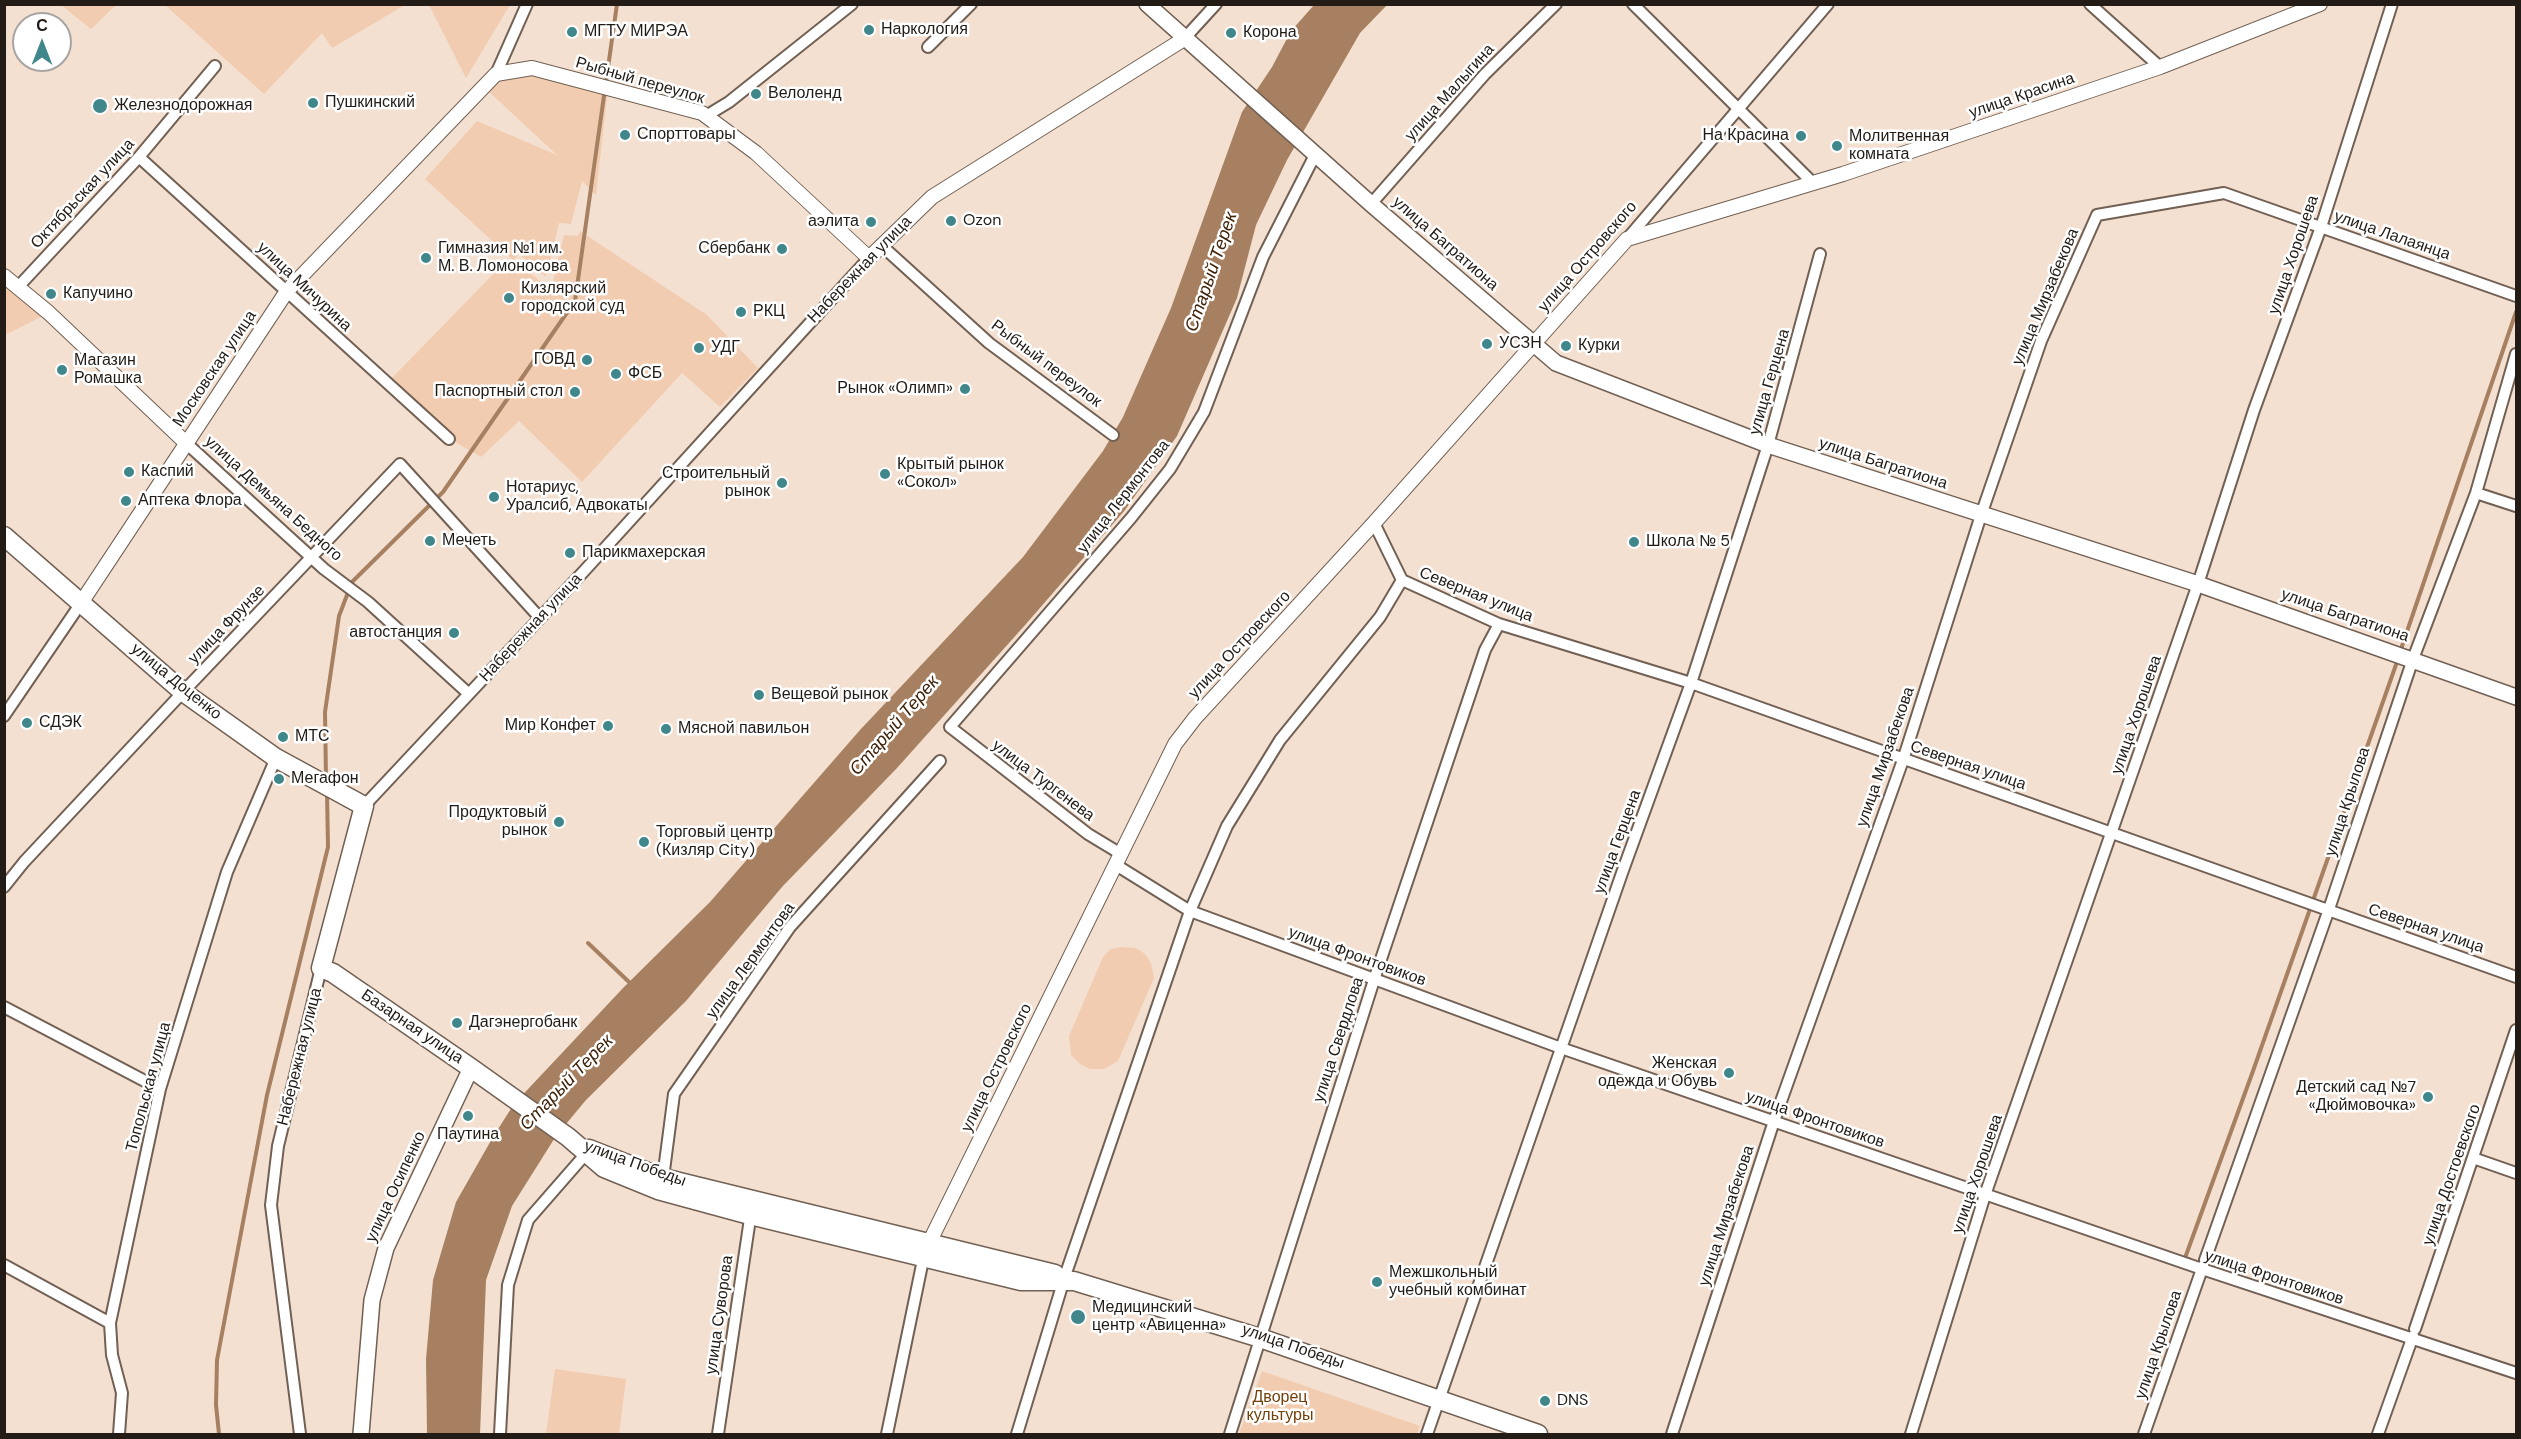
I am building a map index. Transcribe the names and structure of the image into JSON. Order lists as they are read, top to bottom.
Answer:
{
  "streets": {
    "main road": [
      "улица Багратиона",
      "Набережная улица",
      "улица Доценко",
      "Базарная улица",
      "улица Победы",
      "улица Осипенко"
    ],
    "street": [
      "Рыбный переулок",
      "улица Малыгина",
      "улица Красина",
      "Октябрьская улица",
      "улица Лалаянца",
      "улица Хорошева",
      "улица Островского",
      "улица Мичурина",
      "улица Мирзабекова",
      "Московская улица",
      "улица Герцена",
      "улица Лермонтова",
      "улица Демьяна Бедного",
      "Северная улица",
      "улица Фрунзе",
      "улица Тургенева",
      "улица Крылова",
      "улица Фронтовиков",
      "улица Свердлова",
      "Топольская улица",
      "улица Достоевского",
      "улица Суворова"
    ]
  },
  "crossings": [
    ["Рыбный переулок", "Набережная улица"],
    ["Рыбный переулок", "Московская улица"],
    ["улица Малыгина", "улица Багратиона"],
    ["улица Красина", "улица Островского"],
    ["Октябрьская улица", "улица Мичурина"],
    ["Октябрьская улица", "улица Демьяна Бедного"],
    ["улица Лалаянца", "улица Хорошева"],
    ["улица Лалаянца", "улица Мирзабекова"],
    ["улица Багратиона", "улица Хорошева"],
    ["улица Багратиона", "улица Островского"],
    ["улица Багратиона", "Набережная улица"],
    ["улица Багратиона", "улица Мирзабекова"],
    ["улица Багратиона", "улица Герцена"],
    ["улица Багратиона", "улица Лермонтова"],
    ["улица Багратиона", "улица Крылова"],
    ["улица Хорошева", "Северная улица"],
    ["улица Хорошева", "улица Фронтовиков"],
    ["улица Островского", "Северная улица"],
    ["улица Островского", "улица Тургенева"],
    ["улица Островского", "улица Фронтовиков"],
    ["улица Островского", "улица Победы"],
    ["Набережная улица", "улица Демьяна Бедного"],
    ["Набережная улица", "улица Фрунзе"],
    ["Набережная улица", "улица Доценко"],
    ["Набережная улица", "Базарная улица"],
    ["улица Мичурина", "Московская улица"],
    ["улица Мирзабекова", "Северная улица"],
    ["улица Мирзабекова", "улица Фронтовиков"],
    ["Московская улица", "улица Демьяна Бедного"],
    ["Московская улица", "улица Доценко"],
    ["улица Герцена", "Северная улица"],
    ["улица Герцена", "улица Фронтовиков"],
    ["улица Герцена", "улица Победы"],
    ["улица Лермонтова", "улица Тургенева"],
    ["улица Лермонтова", "улица Победы"],
    ["улица Демьяна Бедного", "улица Фрунзе"],
    ["Северная улица", "улица Крылова"],
    ["Северная улица", "улица Свердлова"],
    ["улица Фрунзе", "улица Доценко"],
    ["улица Доценко", "Топольская улица"],
    ["улица Тургенева", "улица Фронтовиков"],
    ["улица Крылова", "улица Фронтовиков"],
    ["улица Фронтовиков", "улица Свердлова"],
    ["улица Фронтовиков", "улица Достоевского"],
    ["Базарная улица", "улица Победы"],
    ["Базарная улица", "улица Осипенко"],
    ["улица Свердлова", "улица Победы"],
    ["улица Победы", "улица Суворова"]
  ],
  "water": ["Старый Терек"],
  "parks": ["Дворец культуры"],
  "places": [
    "Наркология",
    "МГТУ МИРЭА",
    "Корона",
    "Велоленд",
    "Пушкинский",
    "Железнодорожная",
    "Спорттовары",
    "На Красина",
    "Молитвенная комната",
    "Ozon",
    "аэлита",
    "Сбербанк",
    "Гимназия №1 им. М. В. Ломоносова",
    "Капучино",
    "Кизлярский городской суд",
    "РКЦ",
    "УСЗН",
    "Курки",
    "УДГ",
    "ГОВД",
    "Магазин Ромашка",
    "ФСБ",
    "Рынок «Олимп»",
    "Паспортный стол",
    "Каспий",
    "Крытый рынок «Сокол»",
    "Строительный рынок",
    "Нотариус, Уралсиб, Адвокаты",
    "Аптека Флора",
    "Мечеть",
    "Школа № 5",
    "Парикмахерская",
    "автостанция",
    "Вещевой рынок",
    "СДЭК",
    "Мир Конфет",
    "Мясной павильон",
    "МТС",
    "Мегафон",
    "Продуктовый рынок",
    "Торговый центр (Кизляр City)",
    "Дагэнергобанк",
    "Женская одежда и Обувь",
    "Детский сад №7 «Дюймовочка»",
    "Паутина",
    "Межшкольный учебный комбинат",
    "Медицинский центр «Авиценна»",
    "DNS"
  ],
  "north": "top"
}
